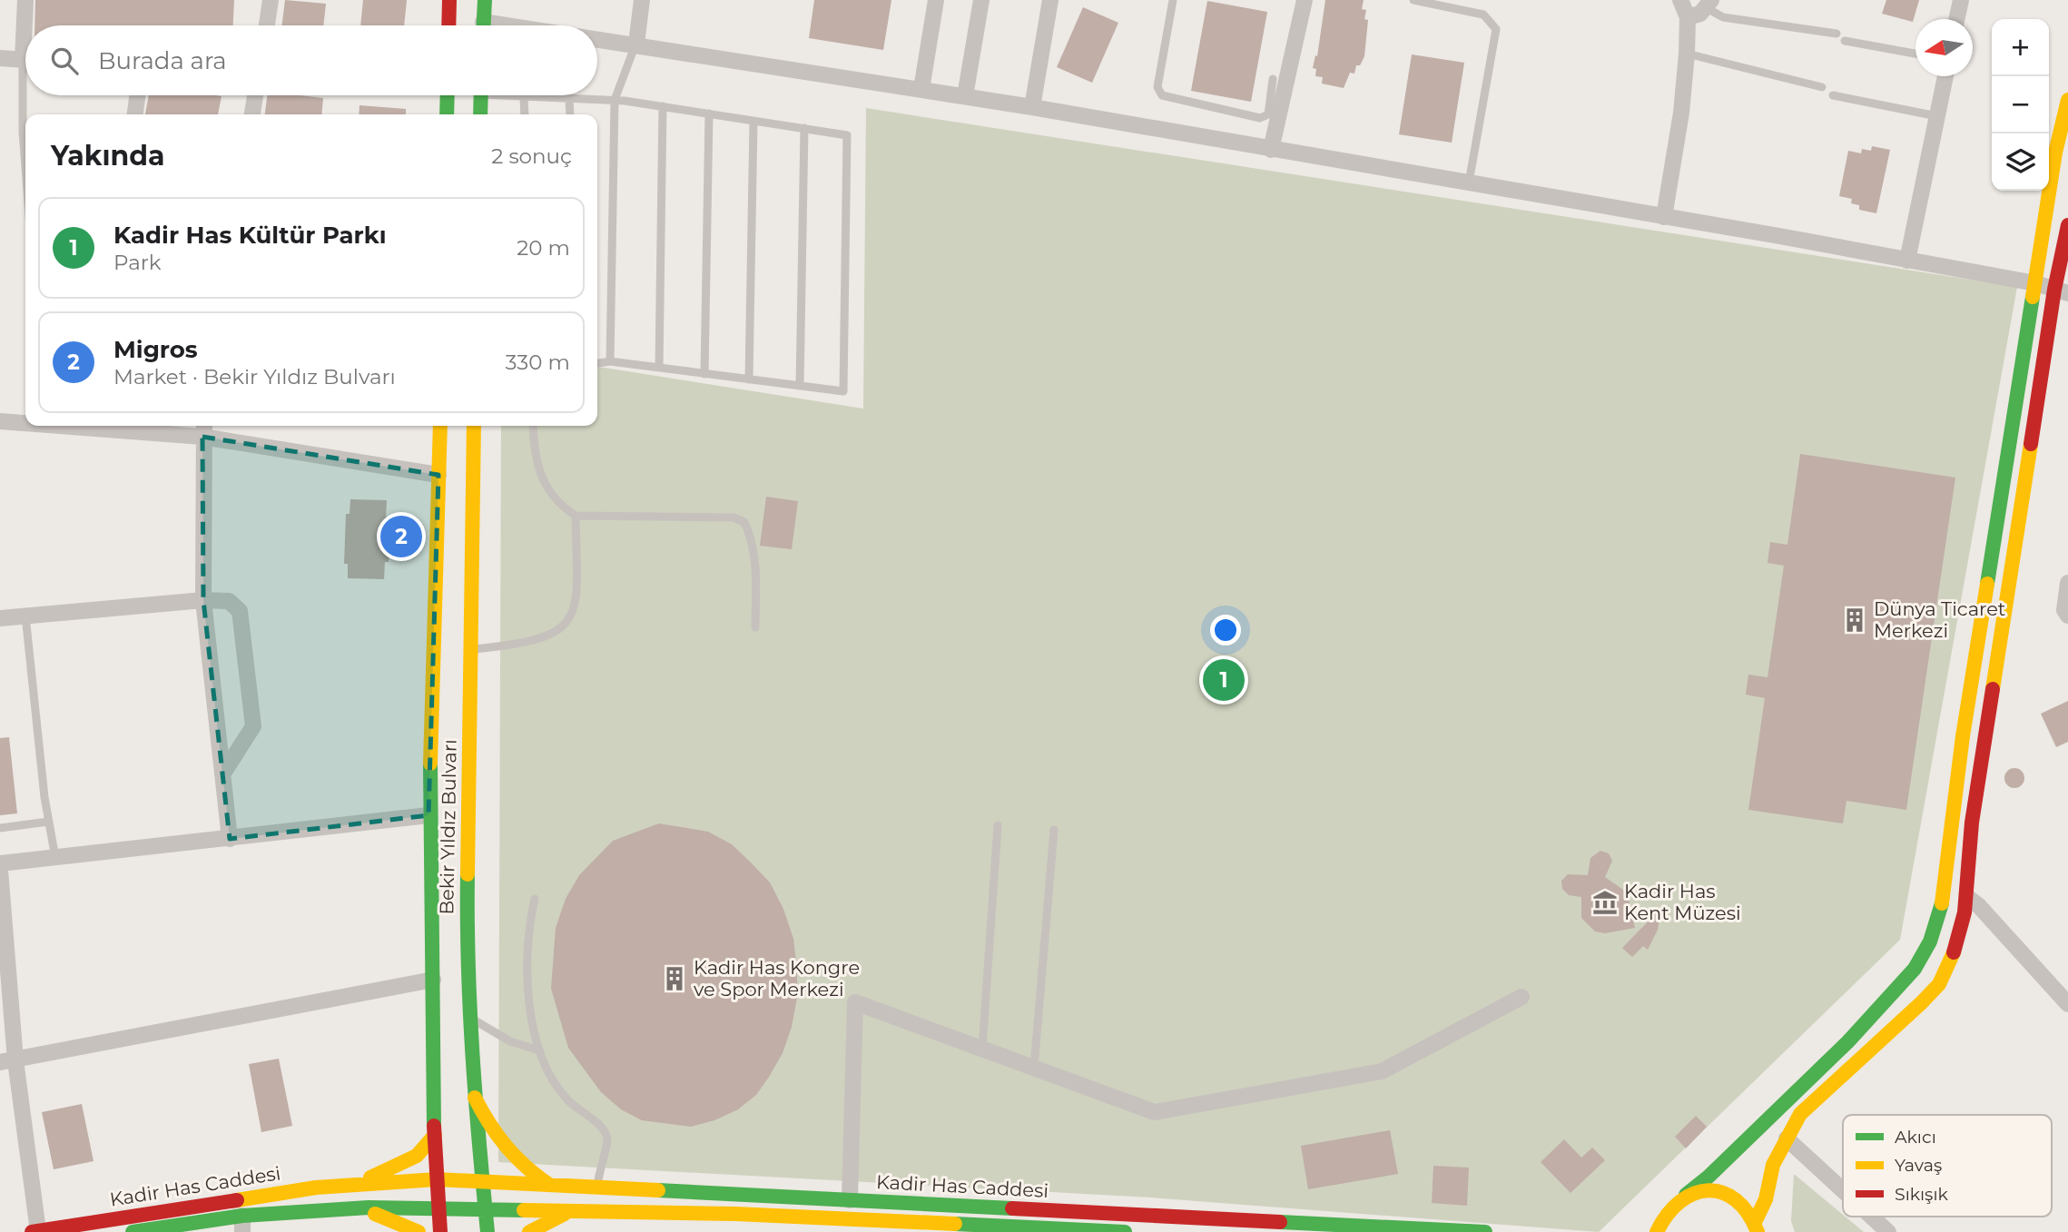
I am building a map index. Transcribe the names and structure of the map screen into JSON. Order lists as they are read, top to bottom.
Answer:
{
  "streets": {
    "street": ["Bekir Yıldız Bulvarı", "Kadir Has Caddesi"]
  },
  "crossings": [
    ["Bekir Yıldız Bulvarı", "Kadir Has Caddesi"]
  ],
  "places": {
    "building": ["Dünya Ticaret Merkezi", "Kadir Has Kongre ve Spor Merkezi"],
    "museum": ["Kadir Has Kent Müzesi"]
  },
  "legend": ["Akıcı", "Yavaş", "Sıkışık"],
  "north": "left",
  "page": {
    "map_buttons": ["+", "−"],
    "search": "Burada ara",
    "heading": ["Yakında", "2 sonuç"],
    "list": [
      {
        "mark": "1",
        "name": "Kadir Has Kültür Parkı",
        "note": "Park",
        "value": "20 m"
      },
      {
        "mark": "2",
        "name": "Migros",
        "note": "Market · Bekir Yıldız Bulvarı",
        "value": "330 m"
      }
    ],
    "pins": ["2", "1"]
  }
}
